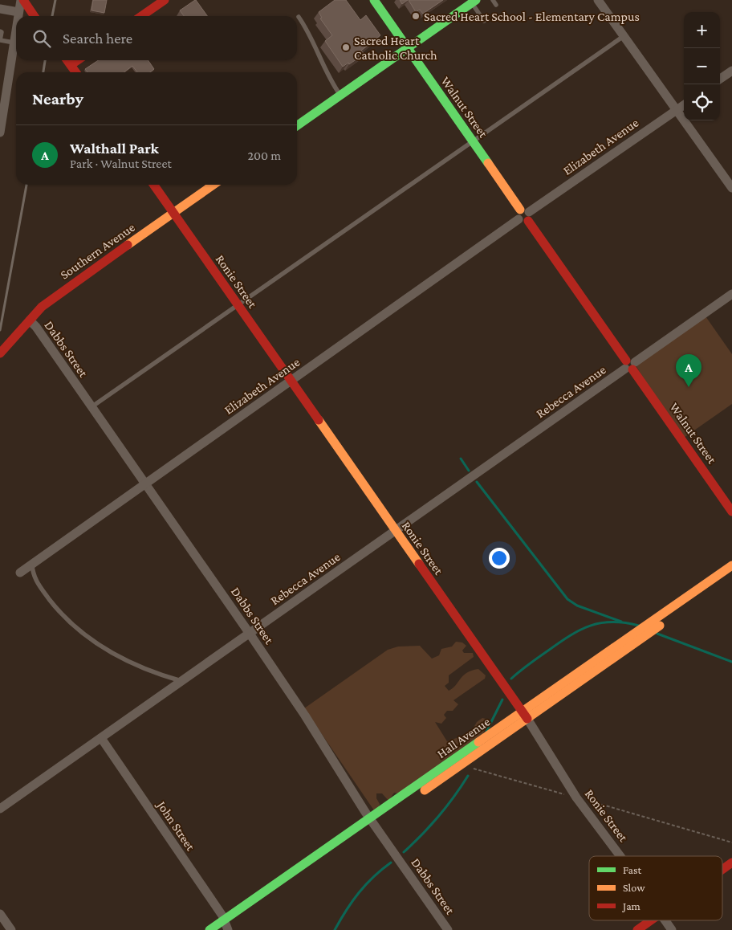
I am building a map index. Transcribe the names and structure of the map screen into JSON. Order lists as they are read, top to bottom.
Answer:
{
  "streets": {
    "street": [
      "Walnut Street",
      "Elizabeth Avenue",
      "Southern Avenue",
      "Ronie Street",
      "Dabbs Street",
      "Rebecca Avenue",
      "Hall Avenue",
      "John Street"
    ]
  },
  "crossings": [
    ["Walnut Street", "Elizabeth Avenue"],
    ["Walnut Street", "Rebecca Avenue"],
    ["Elizabeth Avenue", "Ronie Street"],
    ["Elizabeth Avenue", "Dabbs Street"],
    ["Southern Avenue", "Ronie Street"],
    ["Southern Avenue", "Dabbs Street"],
    ["Ronie Street", "Rebecca Avenue"],
    ["Ronie Street", "Hall Avenue"],
    ["Dabbs Street", "Rebecca Avenue"],
    ["Dabbs Street", "Hall Avenue"],
    ["Rebecca Avenue", "John Street"],
    ["Hall Avenue", "John Street"]
  ],
  "places": ["Sacred Heart School - Elementary Campus", "Sacred Heart Catholic Church"],
  "legend": ["Fast", "Slow", "Jam"],
  "page": {
    "map_buttons": ["+", "−"],
    "search": "Search here",
    "heading": "Nearby",
    "list": [
      {
        "mark": "A",
        "name": "Walthall Park",
        "note": "Park · Walnut Street",
        "value": "200 m"
      }
    ],
    "pins": "A"
  }
}
